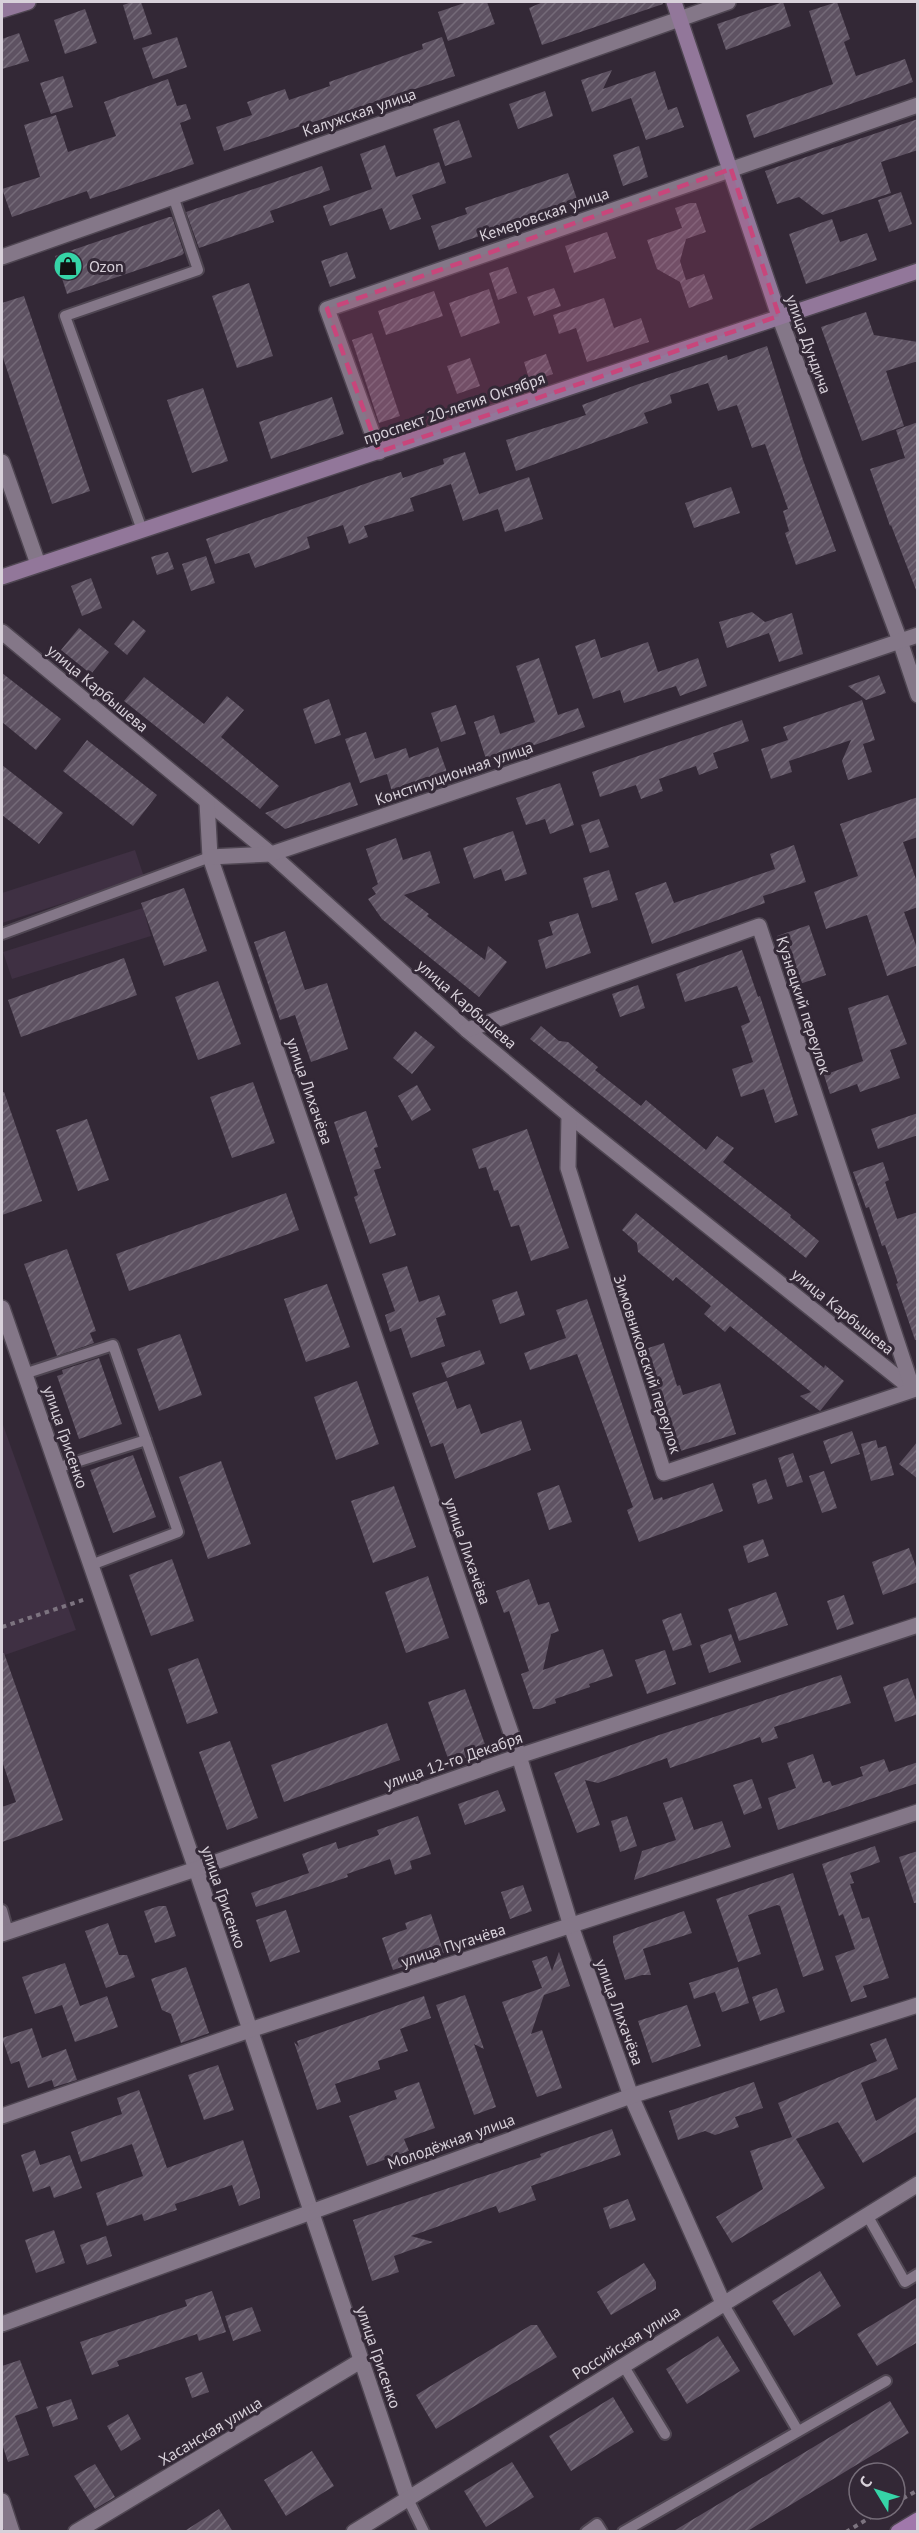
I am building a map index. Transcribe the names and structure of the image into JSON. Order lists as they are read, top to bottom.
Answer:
{
  "streets": {
    "street": [
      "Калужская улица",
      "Кемеровская улица",
      "улица Дундича",
      "проспект 20-летия Октября",
      "улица Карбышева",
      "Конституционная улица",
      "Кузнецкий переулок",
      "улица Лихачёва",
      "Зимовниковский переулок",
      "улица Грисенко",
      "улица 12-го Декабря",
      "улица Пугачёва",
      "Молодёжная улица",
      "Российская улица",
      "Хасанская улица"
    ]
  },
  "crossings": [
    ["Калужская улица", "улица Дундича"],
    ["Кемеровская улица", "улица Дундича"],
    ["Кемеровская улица", "проспект 20-летия Октября"],
    ["улица Дундича", "проспект 20-летия Октября"],
    ["улица Дундича", "Конституционная улица"],
    ["улица Карбышева", "Конституционная улица"],
    ["улица Карбышева", "Кузнецкий переулок"],
    ["улица Карбышева", "улица Лихачёва"],
    ["улица Карбышева", "Зимовниковский переулок"],
    ["Конституционная улица", "улица Лихачёва"],
    ["Кузнецкий переулок", "Зимовниковский переулок"],
    ["улица Лихачёва", "улица 12-го Декабря"],
    ["улица Лихачёва", "улица Пугачёва"],
    ["улица Лихачёва", "Молодёжная улица"],
    ["улица Лихачёва", "Российская улица"],
    ["улица Грисенко", "улица 12-го Декабря"],
    ["улица Грисенко", "улица Пугачёва"],
    ["улица Грисенко", "Молодёжная улица"],
    ["улица Грисенко", "Российская улица"],
    ["улица Грисенко", "Хасанская улица"]
  ],
  "places": {
    "shop": ["Ozon"]
  },
  "north": "top left"
}
